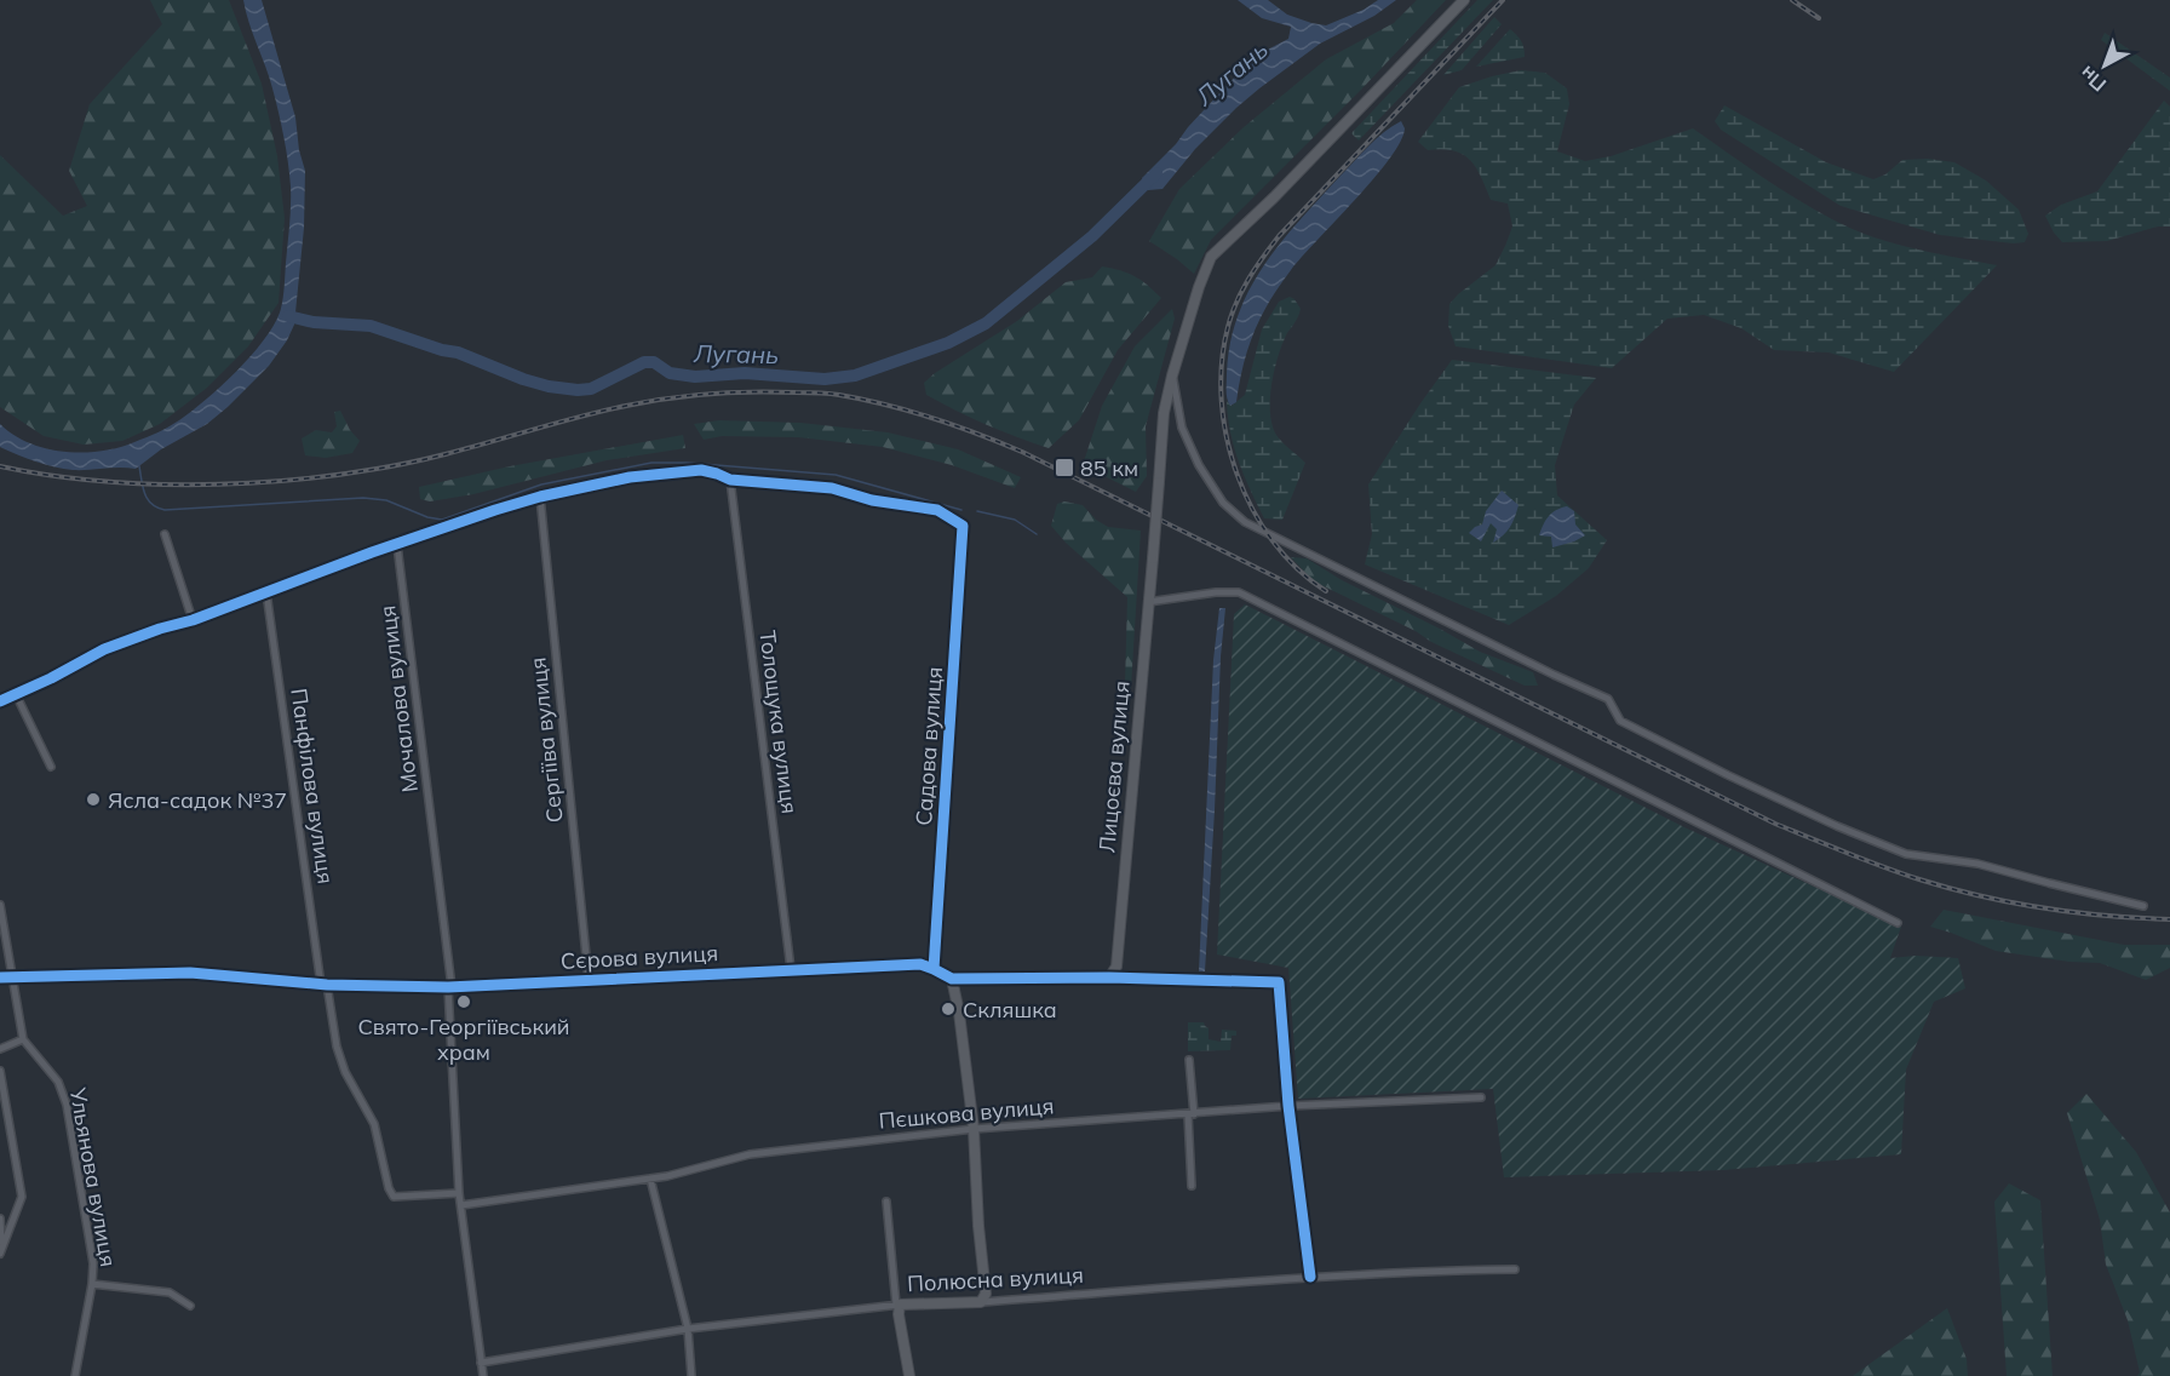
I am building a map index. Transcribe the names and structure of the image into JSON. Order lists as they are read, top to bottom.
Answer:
{
  "streets": {
    "street": [
      "Мочалова вулиця",
      "Толощука вулиця",
      "Сергіїва вулиця",
      "Садова вулиця",
      "Лицоєва вулиця",
      "Панфілова вулиця",
      "Сєрова вулиця",
      "Пєшкова вулиця",
      "Ульянова вулиця",
      "Полюсна вулиця"
    ]
  },
  "crossings": [
    ["Мочалова вулиця", "Панфілова вулиця"],
    ["Мочалова вулиця", "Сєрова вулиця"],
    ["Мочалова вулиця", "Пєшкова вулиця"],
    ["Мочалова вулиця", "Полюсна вулиця"],
    ["Толощука вулиця", "Садова вулиця"],
    ["Толощука вулиця", "Сєрова вулиця"],
    ["Сергіїва вулиця", "Сєрова вулиця"],
    ["Садова вулиця", "Сєрова вулиця"],
    ["Лицоєва вулиця", "Сєрова вулиця"],
    ["Панфілова вулиця", "Сєрова вулиця"],
    ["Сєрова вулиця", "Пєшкова вулиця"]
  ],
  "water": ["Лугань"],
  "places": {
    "transit": ["85 км"],
    "other": ["Ясла-садок №37", "Свято-Георгіївський храм", "Скляшка"]
  },
  "north": "bottom left"
}
